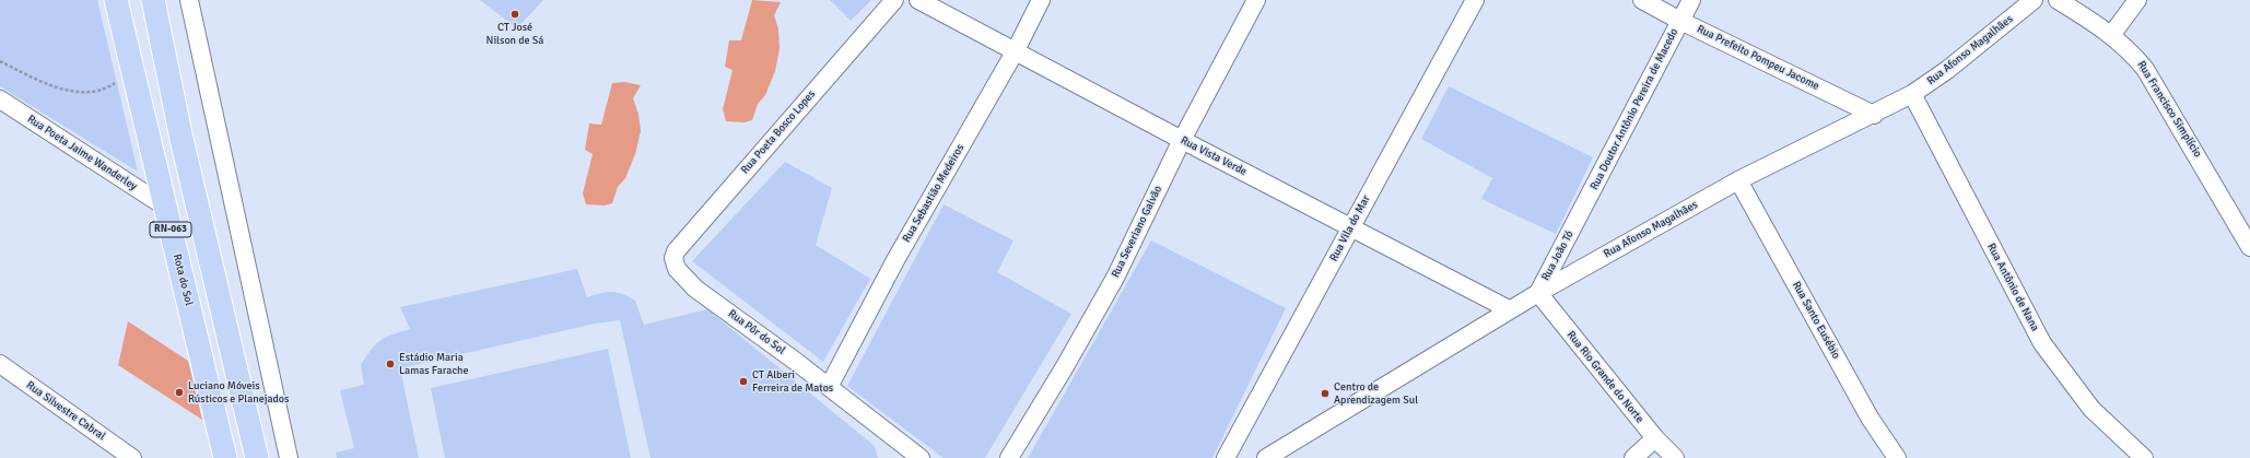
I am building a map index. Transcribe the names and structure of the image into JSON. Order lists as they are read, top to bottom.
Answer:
{
  "streets": {
    "main road": ["RN-063", "Rota do Sol"],
    "street": [
      "Rua Afonso Magalhães",
      "Rua Prefeito Pompeu Jacome",
      "Rua Doutor Antônio Pereira de Macedo",
      "Rua Francisco Simplício",
      "Rua Poeta Bosco Lopes",
      "Rua Poeta Jaime Wanderley",
      "Rua Vista Verde",
      "Rua Sebastião Medeiros",
      "Rua Vila do Mar",
      "Rua Severiano Galvão",
      "Rua João Tó",
      "Rua Antônio de Nana",
      "Rua Santo Eusébio",
      "Rua Pôr do Sol",
      "Rua Rio Grande do Norte",
      "Rua Silvestre Cabral"
    ]
  },
  "crossings": [
    ["Rua Afonso Magalhães", "Rua Prefeito Pompeu Jacome"],
    ["Rua Afonso Magalhães", "Rua Vista Verde"],
    ["Rua Afonso Magalhães", "Rua João Tó"],
    ["Rua Afonso Magalhães", "Rua Antônio de Nana"],
    ["Rua Afonso Magalhães", "Rua Santo Eusébio"],
    ["Rua Afonso Magalhães", "Rua Rio Grande do Norte"],
    ["Rua Prefeito Pompeu Jacome", "Rua Doutor Antônio Pereira de Macedo"],
    ["Rua Doutor Antônio Pereira de Macedo", "Rua João Tó"],
    ["Rua Poeta Bosco Lopes", "Rua Pôr do Sol"],
    ["Rua Poeta Jaime Wanderley", "Rota do Sol"],
    ["Rua Vista Verde", "Rua Sebastião Medeiros"],
    ["Rua Vista Verde", "Rua Vila do Mar"],
    ["Rua Vista Verde", "Rua Severiano Galvão"],
    ["Rua Sebastião Medeiros", "Rua Pôr do Sol"],
    ["Rua João Tó", "Rua Rio Grande do Norte"]
  ],
  "places": [
    "CT José Nilson de Sá",
    "Estádio Maria Lamas Farache",
    "CT Alberi Ferreira de Matos",
    "Luciano Móveis Rústicos e Planejados",
    "Centro de Aprendizagem Sul"
  ]
}
